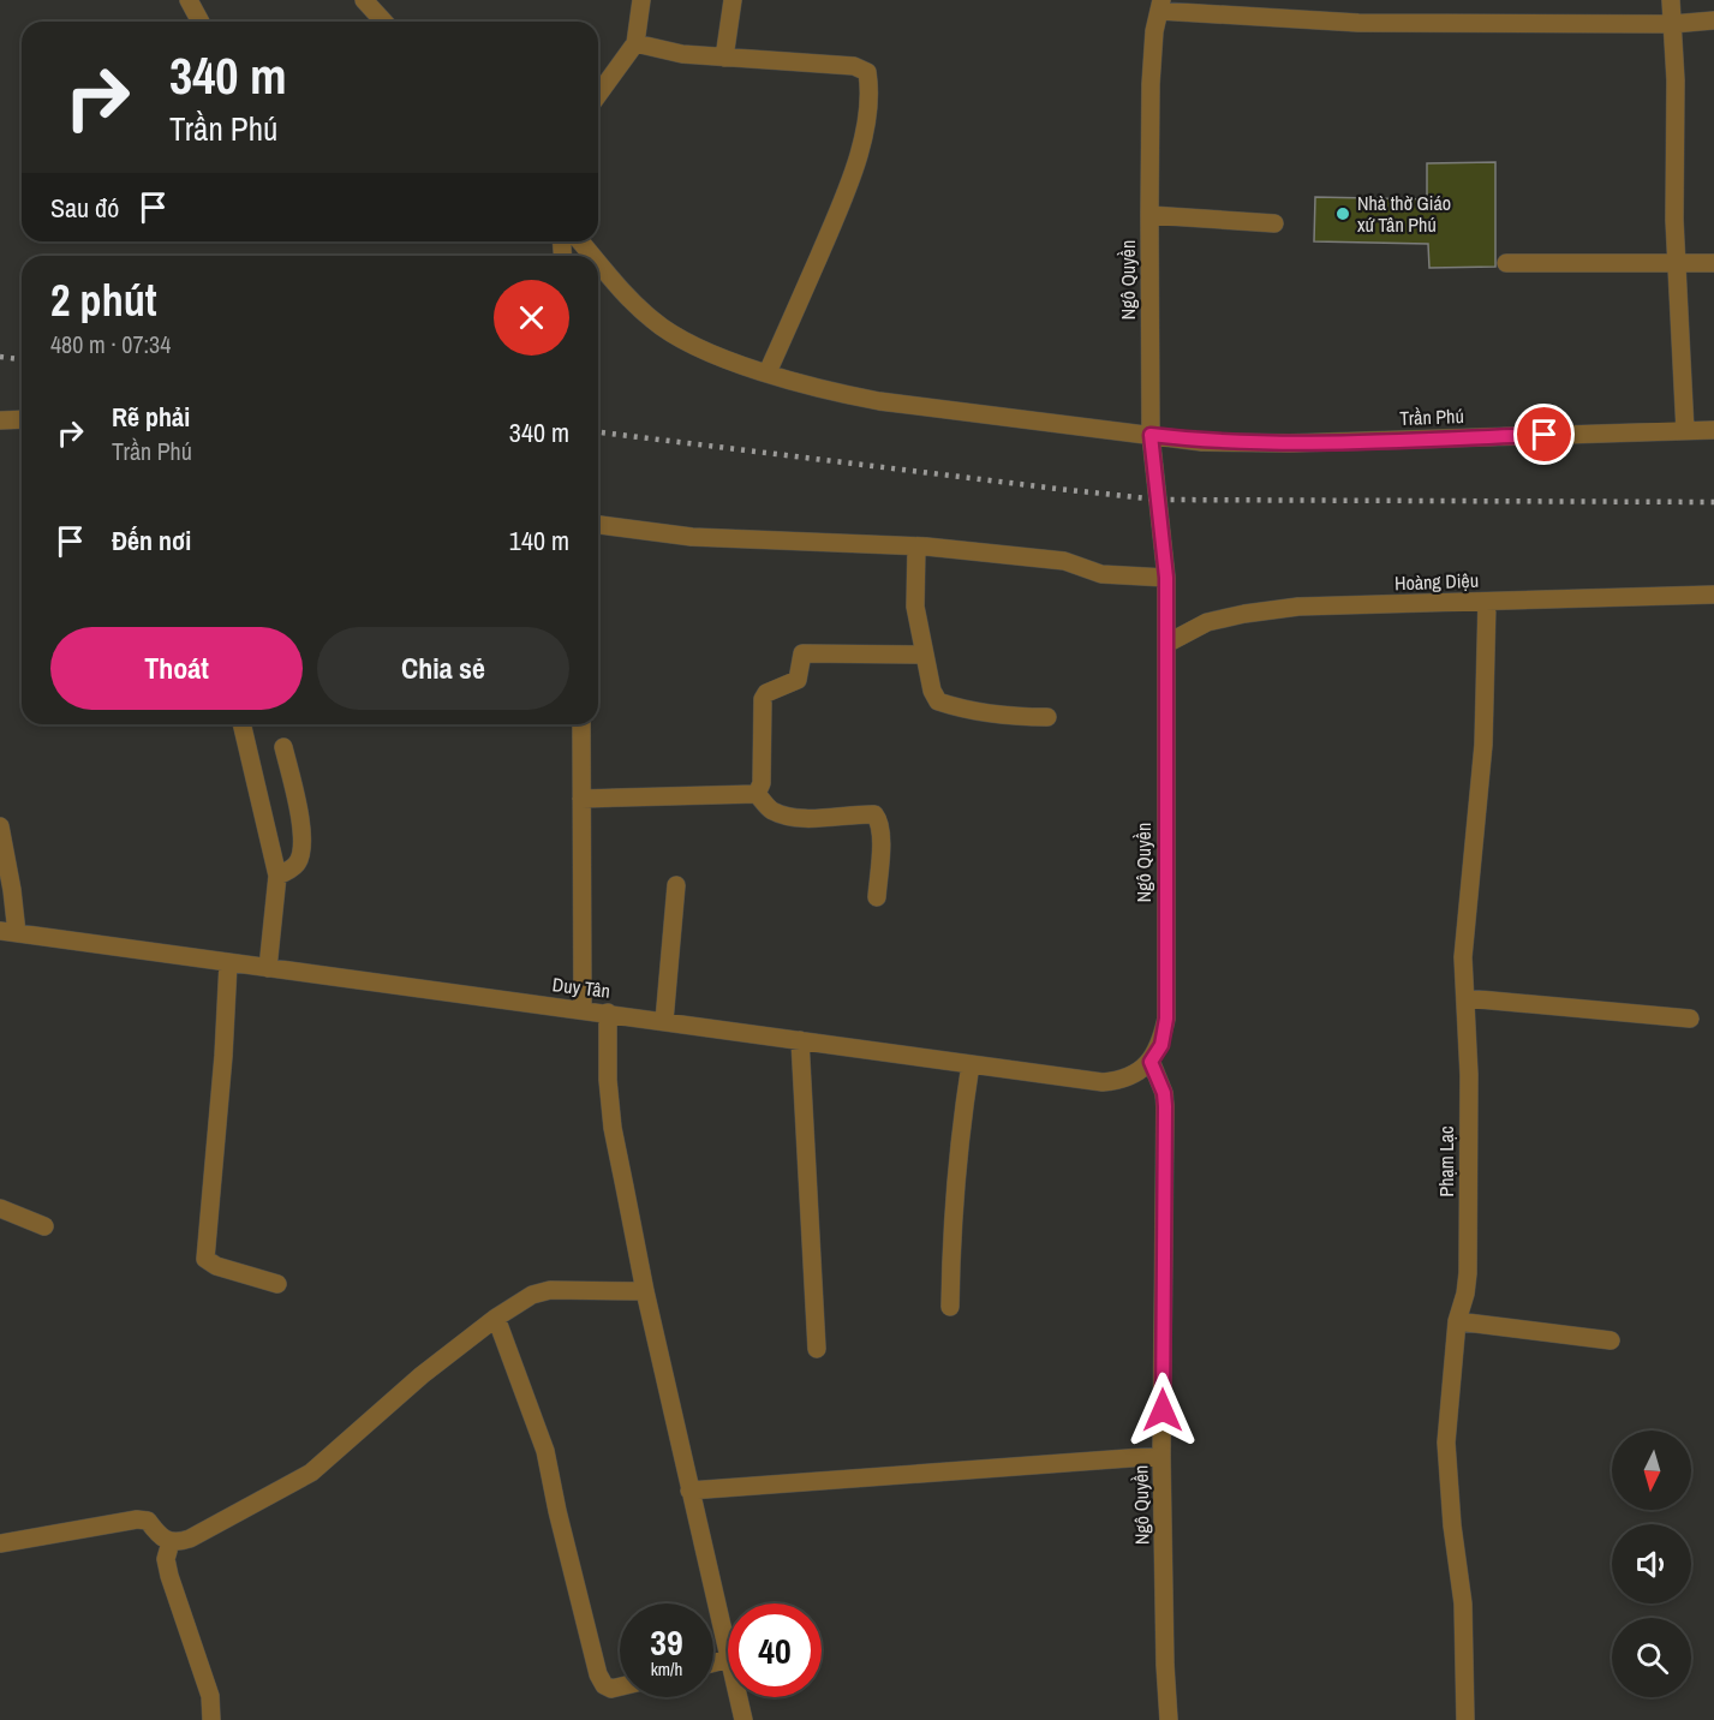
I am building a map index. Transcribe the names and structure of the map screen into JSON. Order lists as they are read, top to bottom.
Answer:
{
  "streets": {
    "street": [
      "Ngô Quyền",
      "Trần Phú",
      "Hoàng Diệu",
      "Duy Tân",
      "Phạm Lạc"
    ]
  },
  "crossings": [
    ["Ngô Quyền", "Trần Phú"],
    ["Ngô Quyền", "Hoàng Diệu"],
    ["Ngô Quyền", "Duy Tân"],
    ["Hoàng Diệu", "Phạm Lạc"]
  ],
  "places": ["Nhà thờ Giáo xứ Tân Phú"],
  "north": "bottom",
  "page": {
    "turn": ["340 m", "Trần Phú"],
    "then": "Sau đó",
    "heading": ["2 phút", "480 m · 07:34"],
    "list": [
      {
        "name": "Rẽ phải",
        "note": "Trần Phú",
        "value": "340 m"
      },
      {
        "name": "Đến nơi",
        "value": "140 m"
      }
    ],
    "buttons": ["Thoát", "Chia sẻ"],
    "speed": "39 km/h",
    "limit": "40"
  }
}
